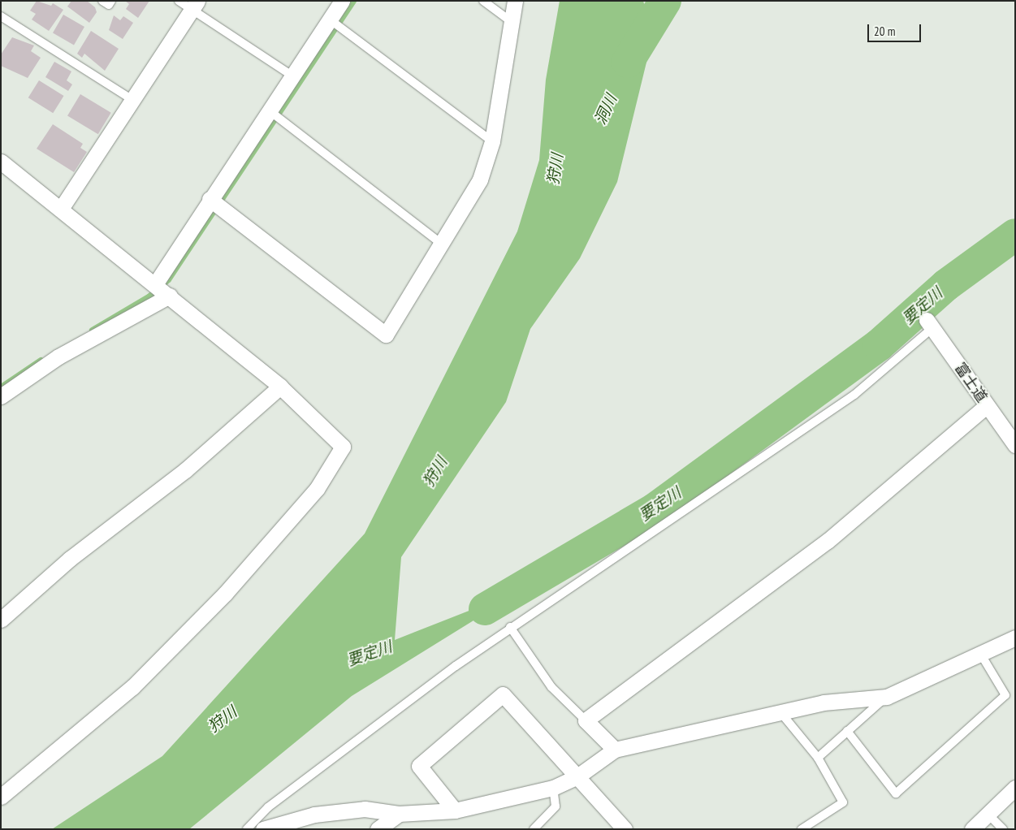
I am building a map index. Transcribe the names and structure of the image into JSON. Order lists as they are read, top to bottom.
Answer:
{
  "streets": {
    "street": ["富士道"]
  },
  "water": ["洞川", "狩川", "要定川"],
  "scale_bar": "20 m"
}
